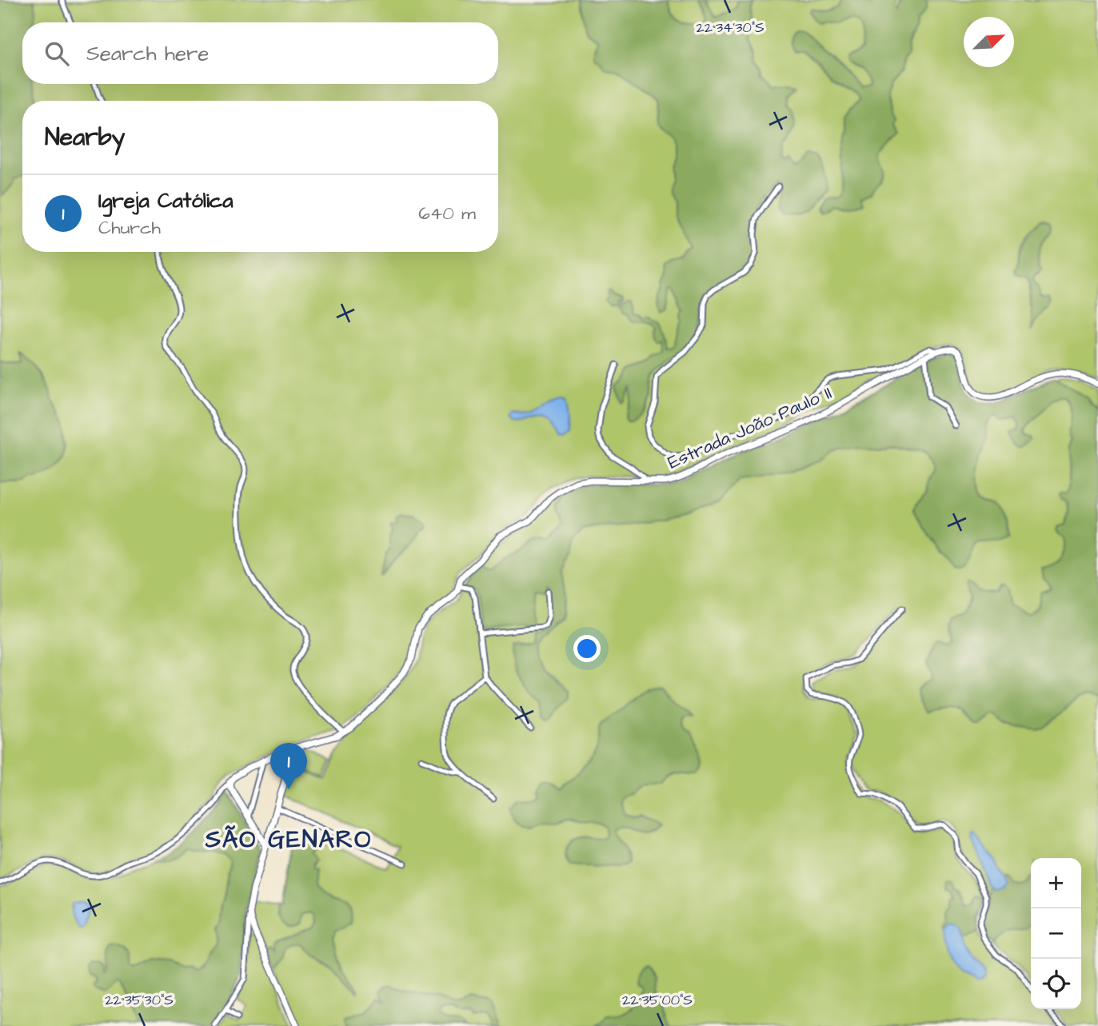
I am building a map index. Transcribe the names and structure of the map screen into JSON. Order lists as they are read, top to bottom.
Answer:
{
  "streets": {
    "street": ["Estrada João Paulo II"]
  },
  "districts": ["SÃO GENARO"],
  "north": "top right",
  "page": {
    "search": "Search here",
    "heading": "Nearby",
    "list": [
      {
        "mark": "1",
        "name": "Igreja Católica",
        "note": "Church",
        "value": "640 m"
      }
    ],
    "pins": "1",
    "map_buttons": ["+", "−"]
  },
  "coordinates": ["22°34'30\"S", "22°35'30\"S", "22°35'00\"S"]
}
